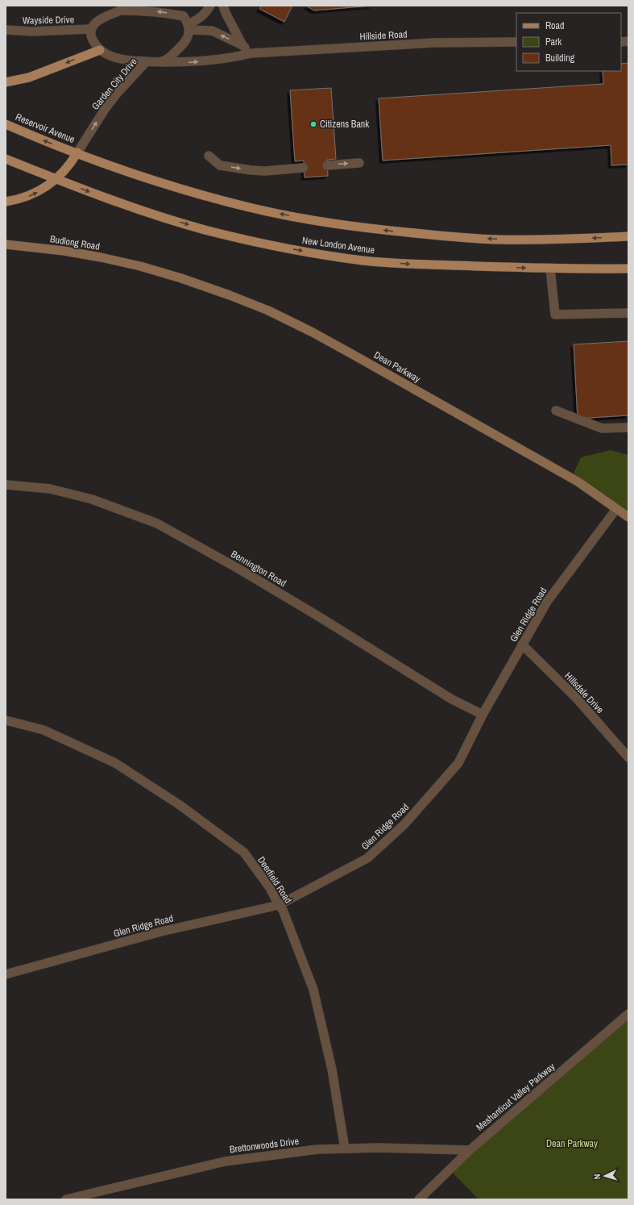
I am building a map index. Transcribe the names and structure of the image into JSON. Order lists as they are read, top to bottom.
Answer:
{
  "streets": {
    "main road": [
      "Reservoir Avenue",
      "Budlong Road",
      "New London Avenue",
      "Dean Parkway"
    ],
    "street": [
      "Wayside Drive",
      "Hillside Road",
      "Garden City Drive",
      "Bennington Road",
      "Glen Ridge Road",
      "Hillsdale Drive",
      "Deerfield Road",
      "Meshanticut Valley Parkway",
      "Brettonwoods Drive"
    ]
  },
  "crossings": [
    ["Wayside Drive", "Garden City Drive"],
    ["Hillside Road", "Garden City Drive"],
    ["Garden City Drive", "Reservoir Avenue"],
    ["Budlong Road", "Dean Parkway"],
    ["Dean Parkway", "Glen Ridge Road"],
    ["Bennington Road", "Glen Ridge Road"],
    ["Glen Ridge Road", "Hillsdale Drive"],
    ["Glen Ridge Road", "Deerfield Road"],
    ["Deerfield Road", "Brettonwoods Drive"],
    ["Meshanticut Valley Parkway", "Brettonwoods Drive"]
  ],
  "one_way": ["Garden City Drive"],
  "parks": ["Dean Parkway"],
  "places": ["Citizens Bank"],
  "legend": ["Road", "Park", "Building"],
  "north": "left"
}
